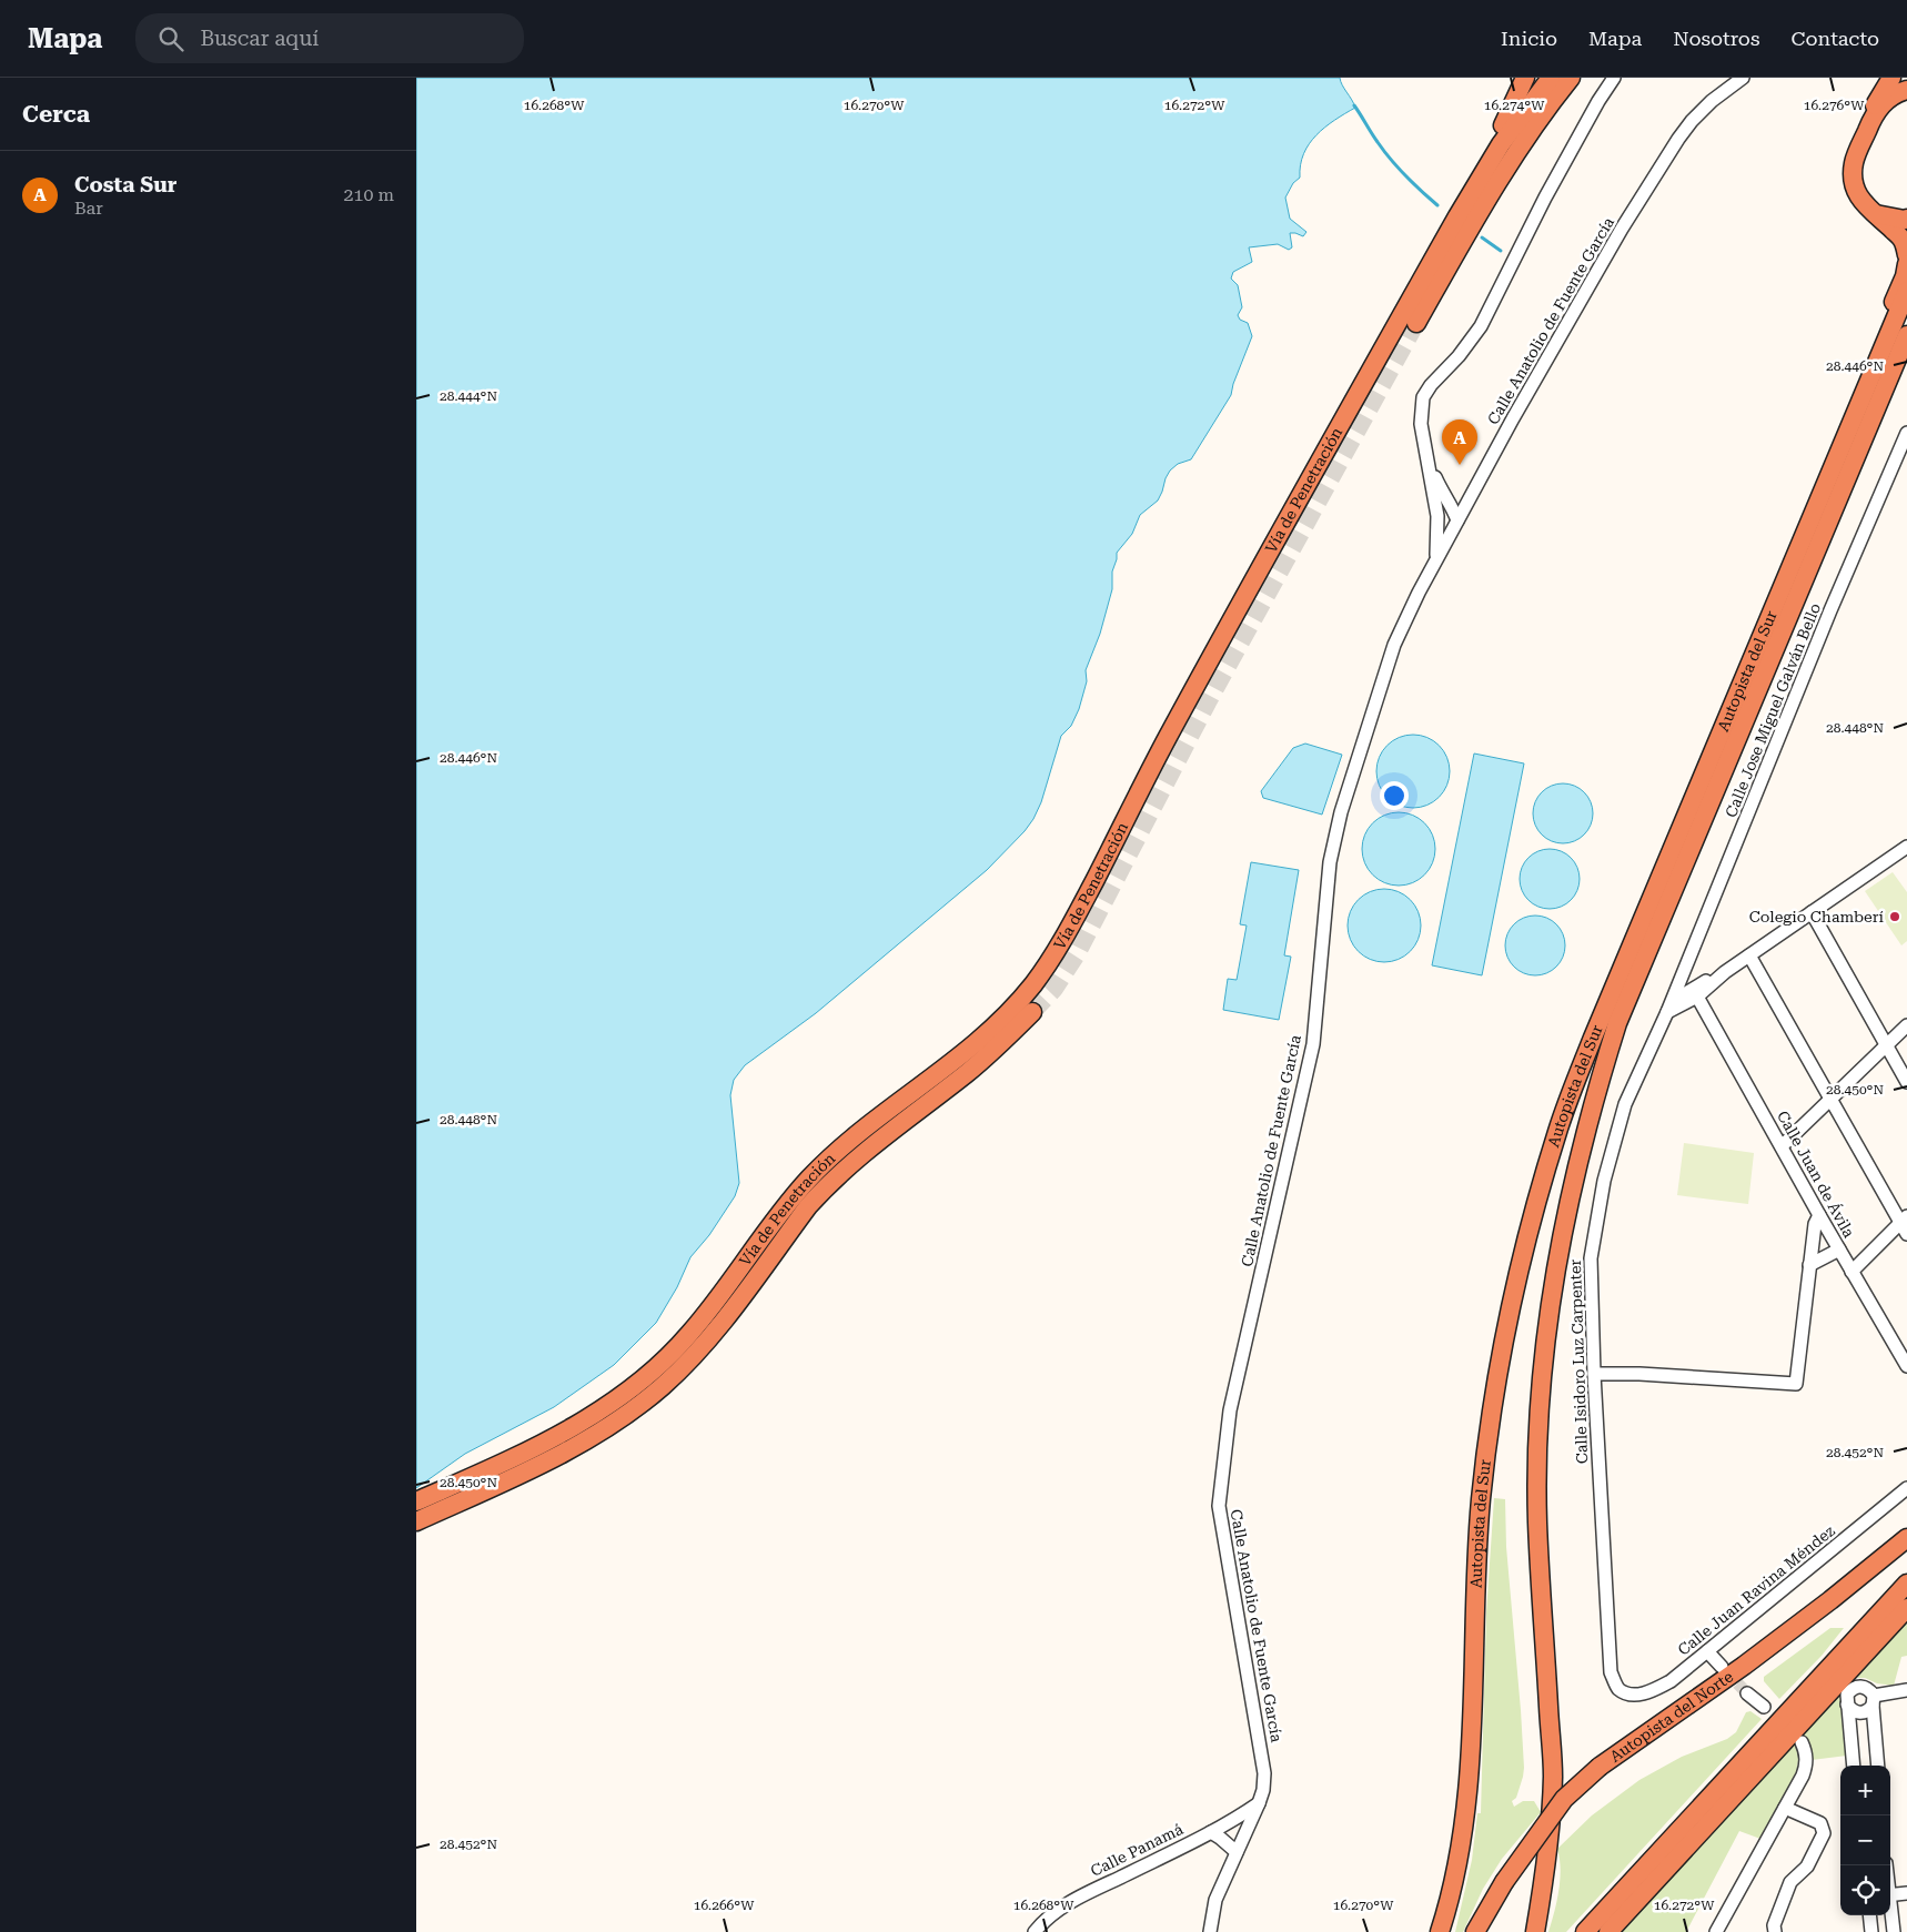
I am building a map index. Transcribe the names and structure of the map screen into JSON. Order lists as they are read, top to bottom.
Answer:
{
  "streets": {
    "highway": ["Vía de Penetración", "Autopista del Sur", "Autopista del Norte"],
    "street": [
      "Calle Anatolio de Fuente García",
      "Calle Jose Miguel Galván Bello",
      "Calle Juan de Ávila",
      "Calle Isidoro Luz Carpenter",
      "Calle Juan Ravina Méndez",
      "Calle Panamá"
    ]
  },
  "crossings": [
    ["Calle Anatolio de Fuente García", "Calle Panamá"],
    ["Calle Jose Miguel Galván Bello", "Calle Isidoro Luz Carpenter"],
    ["Calle Isidoro Luz Carpenter", "Calle Juan Ravina Méndez"]
  ],
  "places": ["Colegio Chamberí"],
  "page": {
    "header": "Mapa",
    "search": "Buscar aquí",
    "nav": [
      "Inicio",
      "Mapa",
      "Nosotros",
      "Contacto"
    ],
    "heading": "Cerca",
    "list": [
      {
        "mark": "A",
        "name": "Costa Sur",
        "note": "Bar",
        "value": "210 m"
      }
    ],
    "pins": "A",
    "map_buttons": ["+", "−"]
  },
  "coordinates": [
    "16.268°W",
    "16.270°W",
    "16.272°W",
    "16.274°W",
    "16.276°W",
    "28.446°N",
    "28.444°N",
    "28.448°N",
    "28.450°N",
    "28.452°N",
    "16.266°W"
  ]
}
